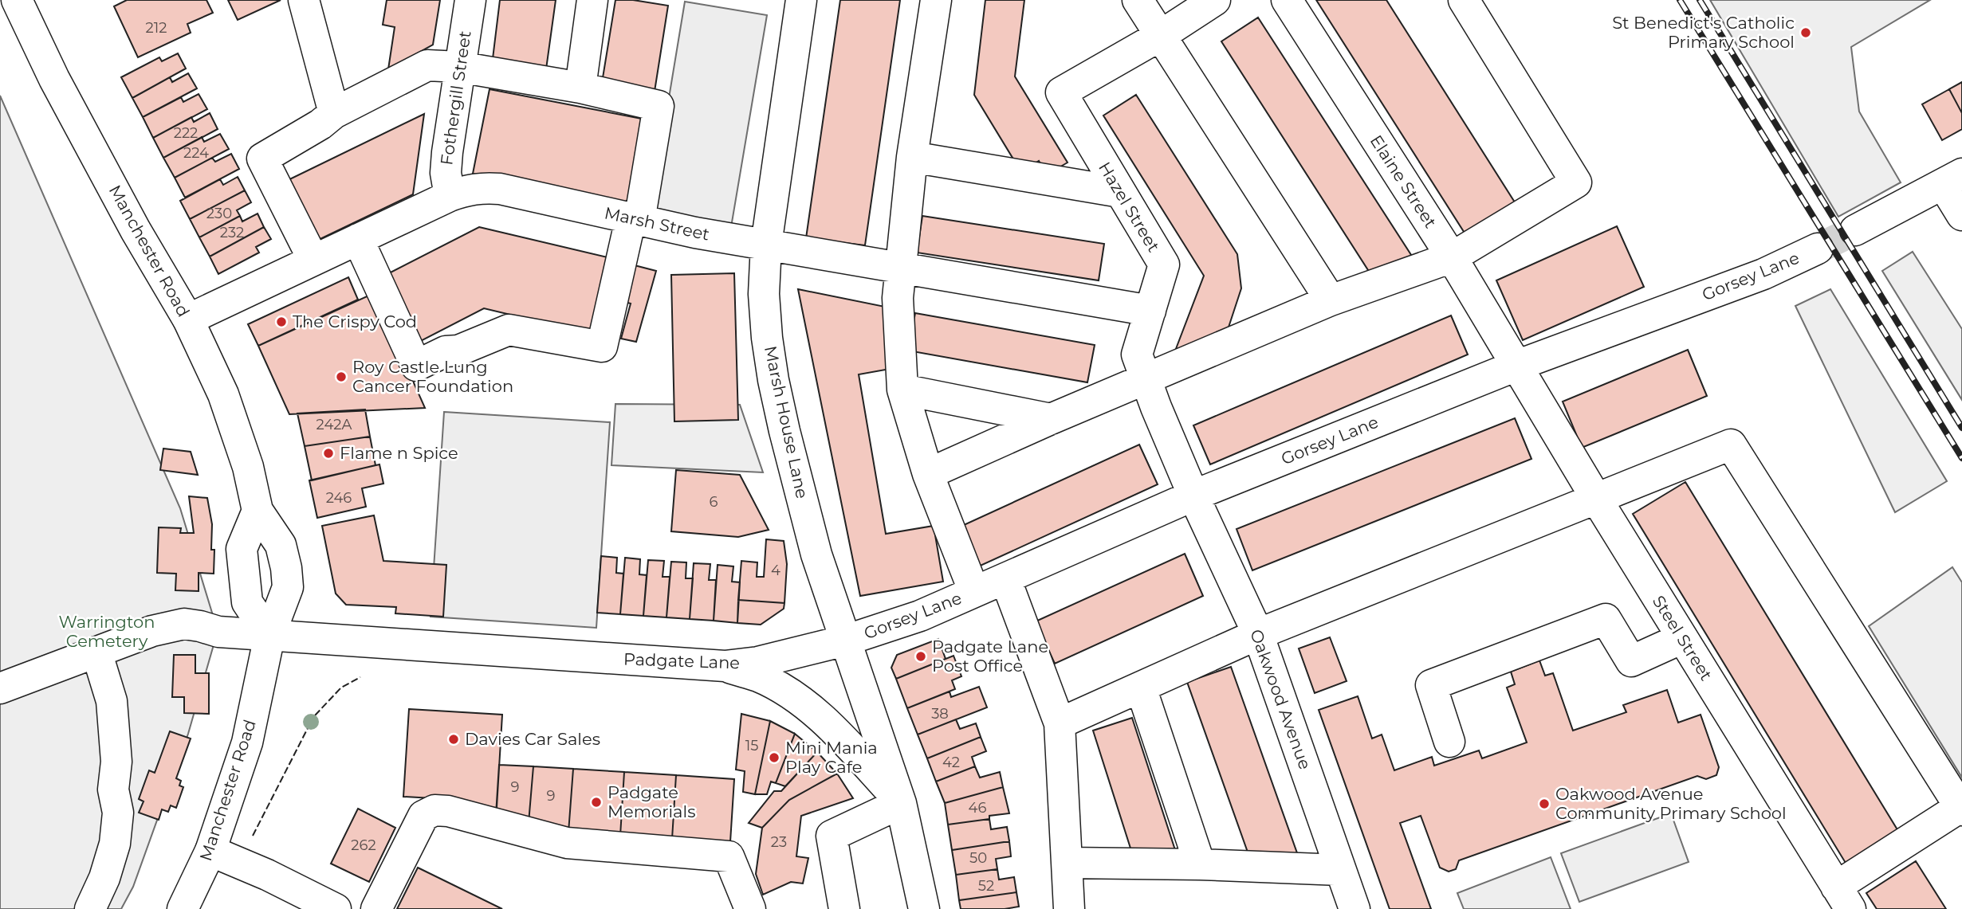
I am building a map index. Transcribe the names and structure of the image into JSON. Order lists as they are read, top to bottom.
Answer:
{
  "streets": {
    "street": [
      "Fothergill Street",
      "Elaine Street",
      "Hazel Street",
      "Marsh Street",
      "Manchester Road",
      "Gorsey Lane",
      "Marsh House Lane",
      "Steel Street",
      "Padgate Lane",
      "Oakwood Avenue"
    ]
  },
  "crossings": [
    ["Fothergill Street", "Marsh Street"],
    ["Elaine Street", "Gorsey Lane"],
    ["Elaine Street", "Steel Street"],
    ["Hazel Street", "Marsh Street"],
    ["Hazel Street", "Gorsey Lane"],
    ["Hazel Street", "Oakwood Avenue"],
    ["Marsh Street", "Manchester Road"],
    ["Marsh Street", "Marsh House Lane"],
    ["Manchester Road", "Padgate Lane"],
    ["Gorsey Lane", "Marsh House Lane"],
    ["Gorsey Lane", "Steel Street"],
    ["Gorsey Lane", "Padgate Lane"],
    ["Gorsey Lane", "Oakwood Avenue"],
    ["Marsh House Lane", "Padgate Lane"]
  ],
  "parks": ["Warrington Cemetery"],
  "places": [
    "St Benedict's Catholic Primary School",
    "The Crispy Cod",
    "Roy Castle Lung Cancer Foundation",
    "Flame n Spice",
    "Padgate Lane Post Office",
    "Davies Car Sales",
    "Mini Mania Play Cafe",
    "Padgate Memorials",
    "Oakwood Avenue Community Primary School"
  ],
  "house_numbers": [
    "212",
    "222",
    "224",
    "230",
    "232",
    "242A",
    "246",
    "6",
    "4",
    "38",
    "15",
    "42",
    "9",
    "9",
    "46",
    "23",
    "262",
    "50",
    "52"
  ]
}
